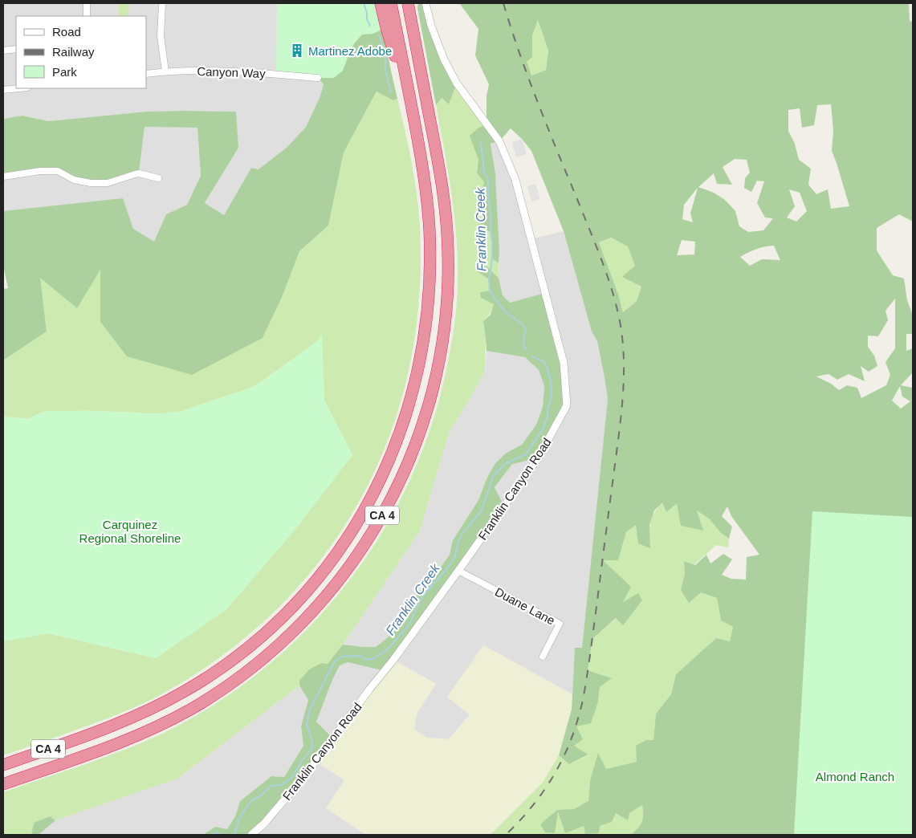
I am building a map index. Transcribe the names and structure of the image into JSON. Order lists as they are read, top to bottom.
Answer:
{
  "streets": {
    "highway": ["CA 4"],
    "street": ["Canyon Way", "Franklin Canyon Road", "Duane Lane"]
  },
  "crossings": [
    ["Franklin Canyon Road", "Duane Lane"]
  ],
  "water": ["Franklin Creek"],
  "parks": ["Carquinez Regional Shoreline", "Almond Ranch"],
  "places": {
    "building": ["Martinez Adobe"]
  },
  "legend": ["Road", "Railway", "Park"]
}
